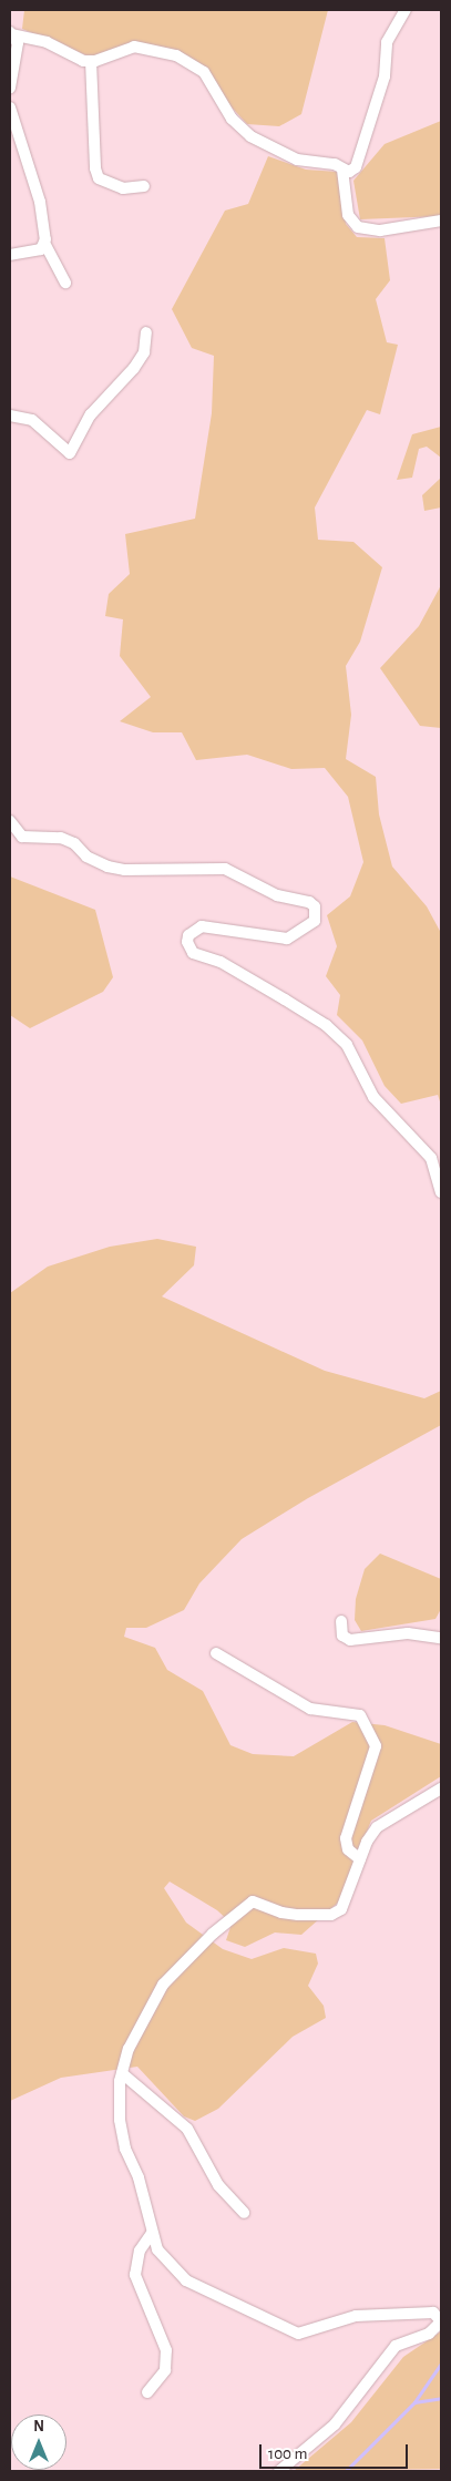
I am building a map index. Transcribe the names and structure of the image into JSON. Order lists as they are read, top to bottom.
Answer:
{
  "scale_bar": "100 m",
  "north": "top"
}
